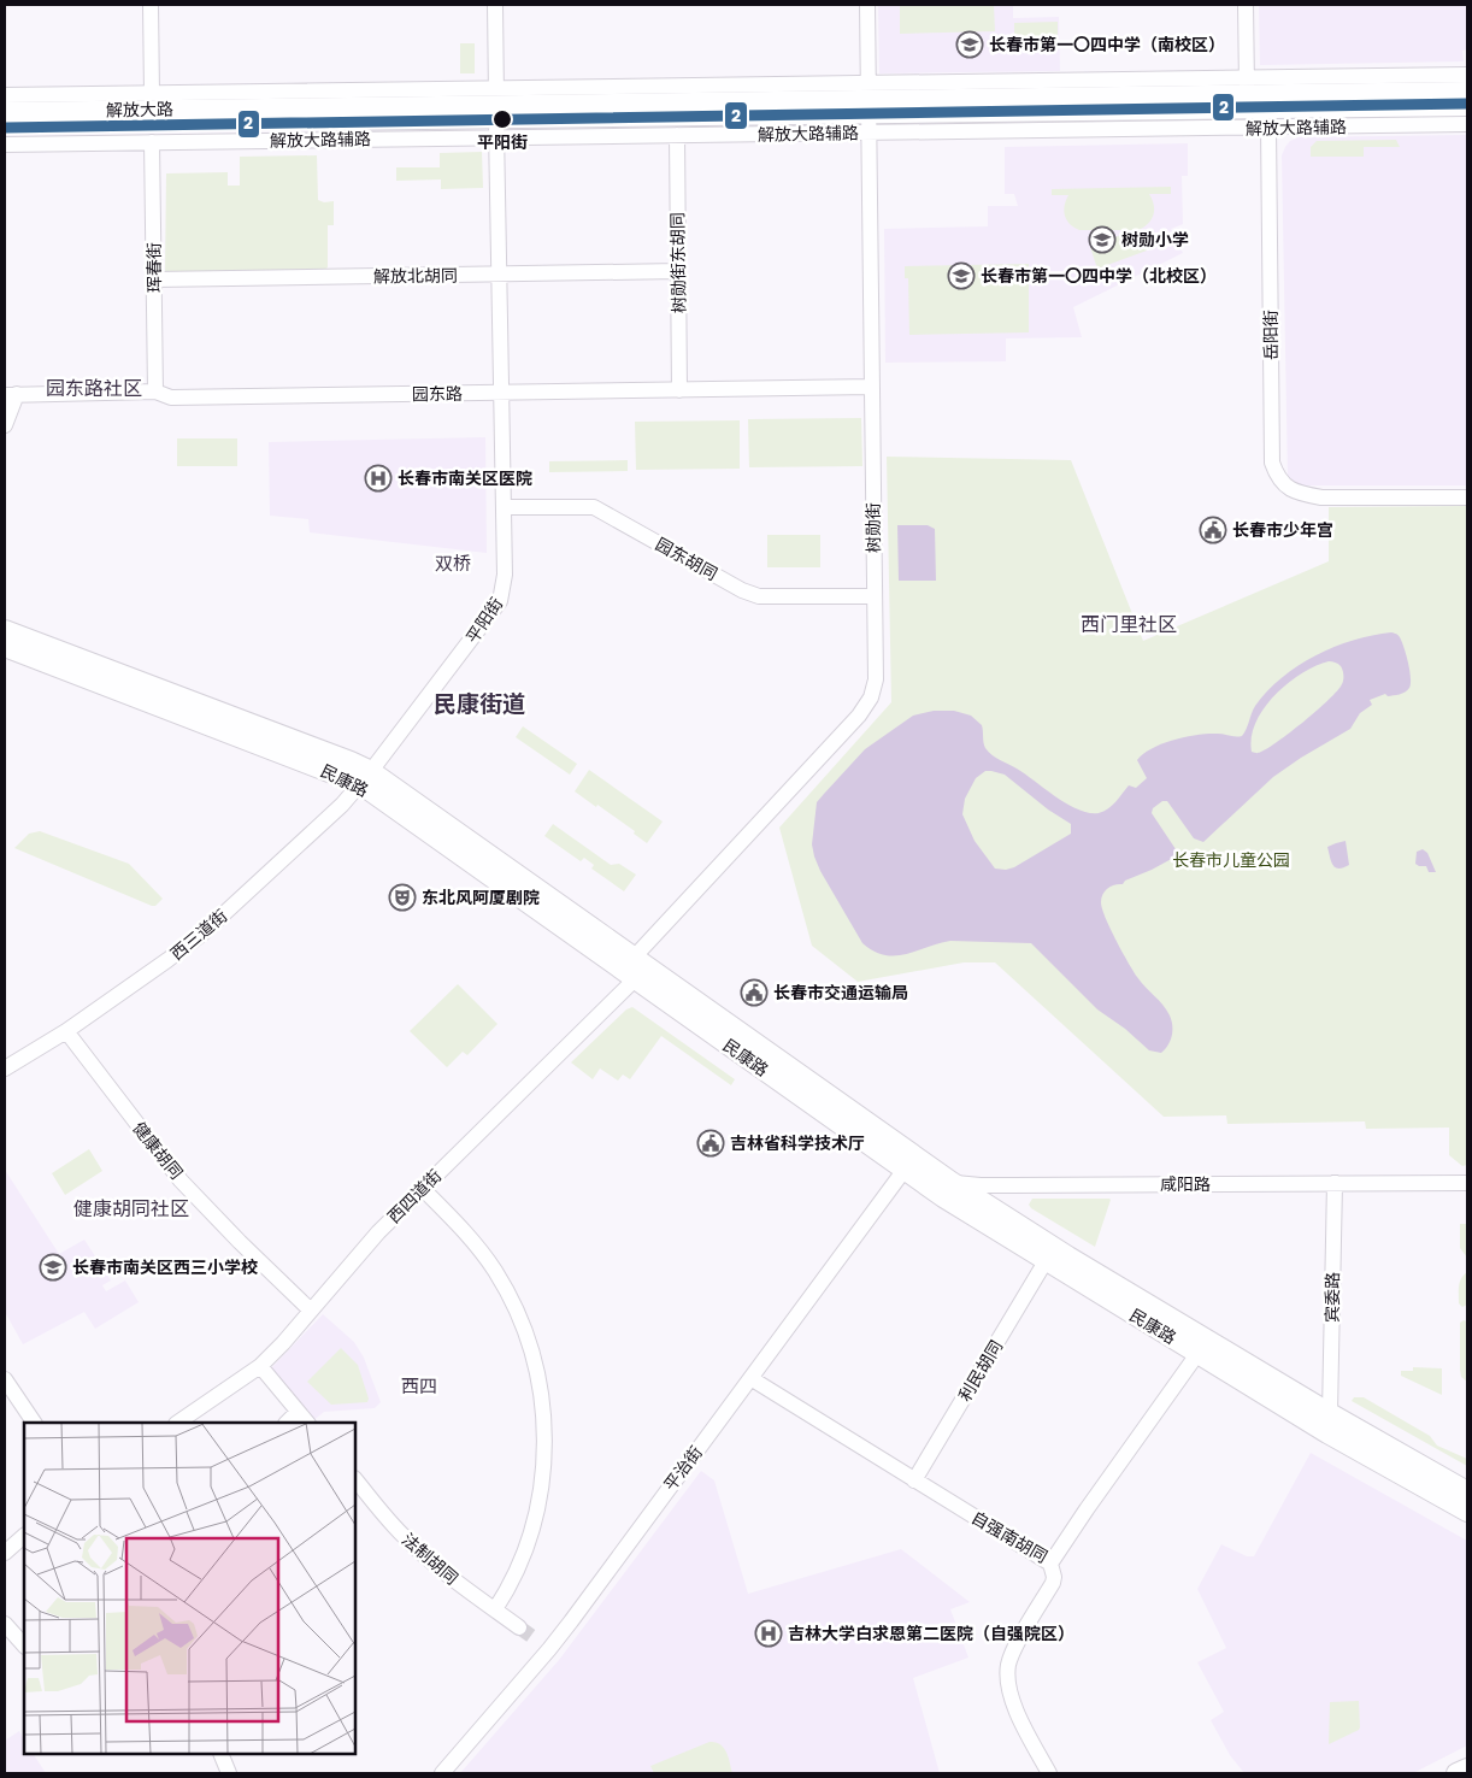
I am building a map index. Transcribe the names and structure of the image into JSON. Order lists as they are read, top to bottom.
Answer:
{
  "streets": {
    "main road": ["解放大路", "民康路"],
    "street": [
      "解放大路辅路",
      "树勋街东胡同",
      "珲春街",
      "解放北胡同",
      "岳阳街",
      "园东路",
      "树勋街",
      "园东胡同",
      "平阳街",
      "西三道街",
      "健康胡同",
      "咸阳路",
      "西四道街",
      "宾委路",
      "利民胡同",
      "平治街",
      "自强南胡同",
      "法制胡同"
    ]
  },
  "crossings": [
    ["解放大路", "解放大路辅路"],
    ["解放大路", "树勋街"],
    ["解放大路", "平阳街"],
    ["解放大路辅路", "树勋街东胡同"],
    ["解放大路辅路", "珲春街"],
    ["解放大路辅路", "岳阳街"],
    ["解放大路辅路", "树勋街"],
    ["解放大路辅路", "平阳街"],
    ["树勋街东胡同", "解放北胡同"],
    ["树勋街东胡同", "园东路"],
    ["珲春街", "解放北胡同"],
    ["珲春街", "园东路"],
    ["解放北胡同", "平阳街"],
    ["园东路", "树勋街"],
    ["园东路", "平阳街"],
    ["树勋街", "园东胡同"],
    ["树勋街", "民康路"],
    ["园东胡同", "平阳街"],
    ["平阳街", "民康路"],
    ["平阳街", "西三道街"],
    ["民康路", "西三道街"],
    ["民康路", "咸阳路"],
    ["民康路", "西四道街"],
    ["民康路", "宾委路"],
    ["民康路", "利民胡同"],
    ["民康路", "平治街"],
    ["民康路", "自强南胡同"],
    ["西三道街", "健康胡同"],
    ["健康胡同", "西四道街"],
    ["咸阳路", "宾委路"],
    ["利民胡同", "自强南胡同"],
    ["平治街", "自强南胡同"]
  ],
  "districts": [
    "园东路社区",
    "双桥",
    "西门里社区",
    "民康街道",
    "健康胡同社区",
    "西四"
  ],
  "parks": ["长春市儿童公园"],
  "places": {
    "school or university": [
      "长春市第一〇四中学（南校区）",
      "树勋小学",
      "长春市第一〇四中学（北校区）",
      "长春市南关区西三小学校"
    ],
    "other": ["平阳街"],
    "hospital": ["长春市南关区医院", "吉林大学白求恩第二医院（自强院区）"],
    "public building": ["长春市少年宫", "长春市交通运输局", "吉林省科学技术厅"],
    "theatre": ["东北风阿厦剧院"]
  },
  "lines": ["transit line 2"]
}
